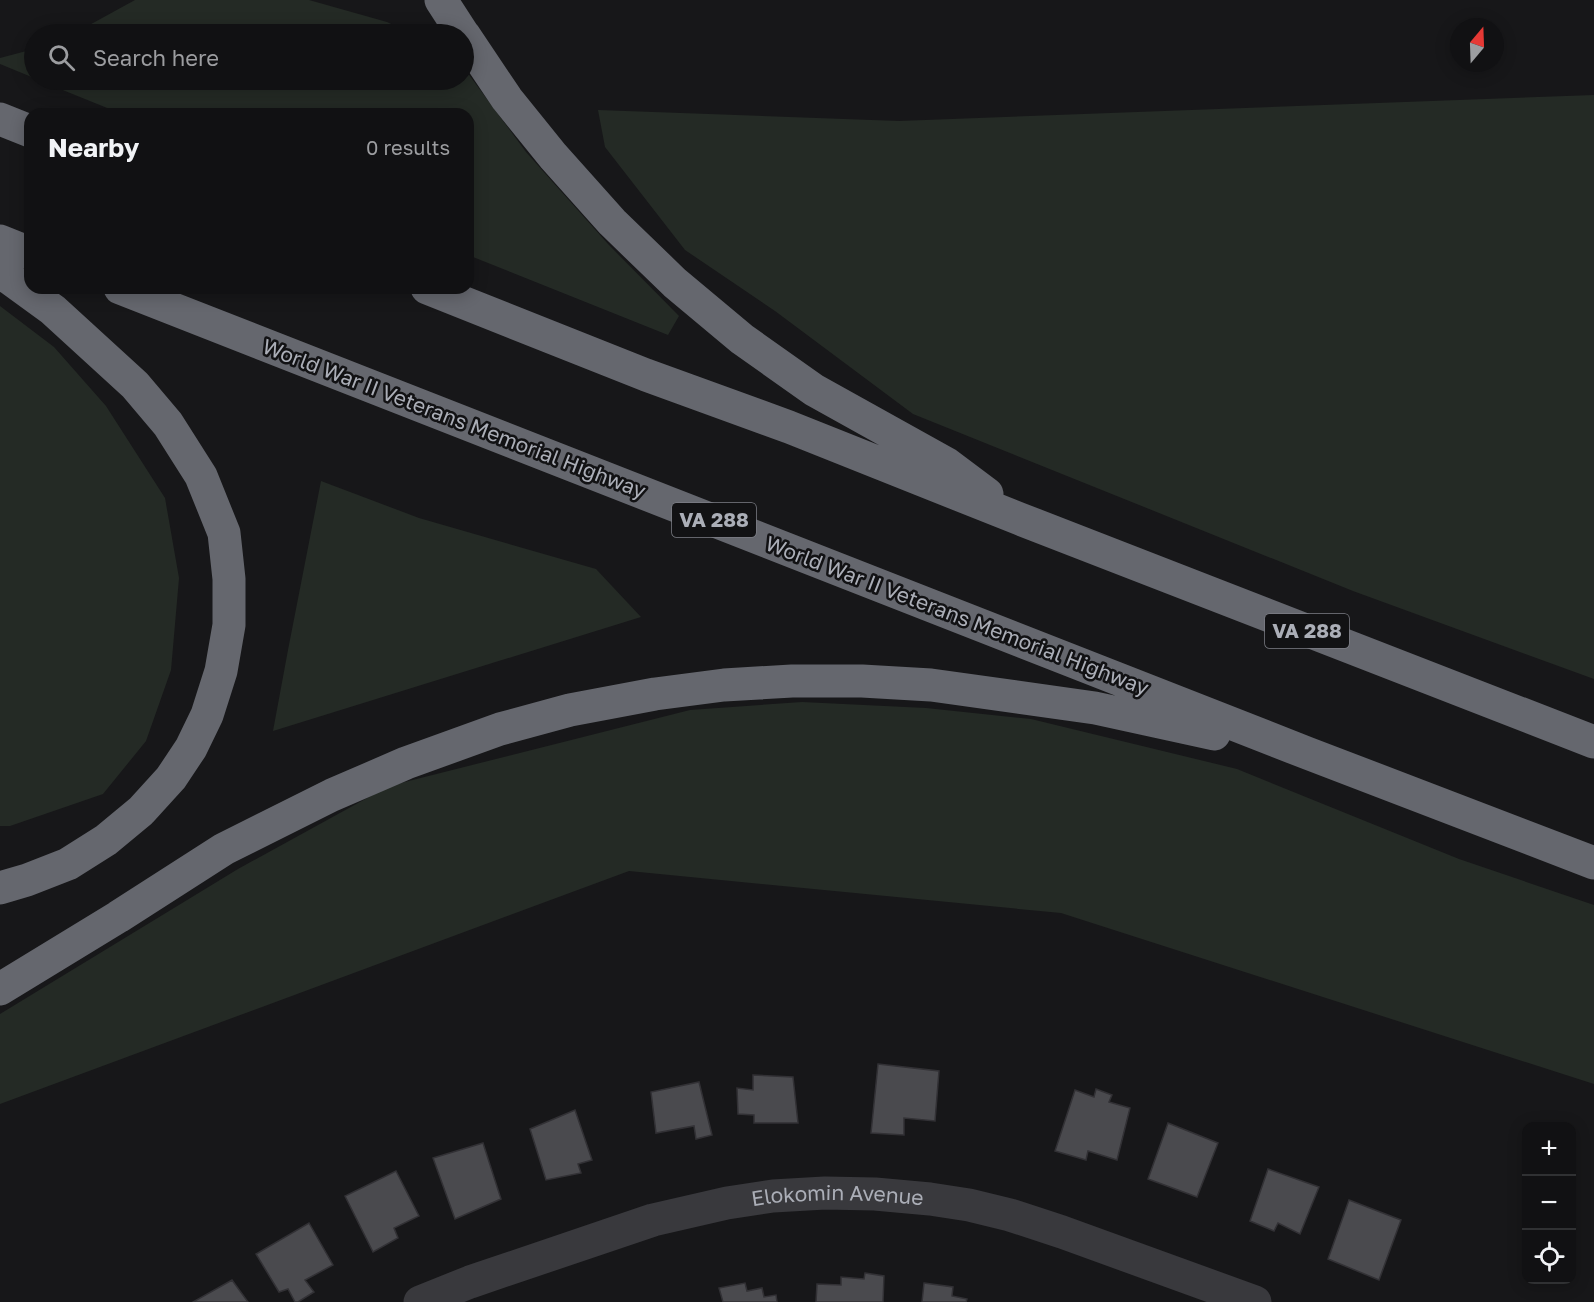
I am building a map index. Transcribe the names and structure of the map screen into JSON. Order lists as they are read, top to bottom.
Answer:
{
  "streets": {
    "highway": ["World War II Veterans Memorial Highway", "VA 288"],
    "street": ["Elokomin Avenue"]
  },
  "north": "top",
  "page": {
    "search": "Search here",
    "heading": ["Nearby", "0 results"],
    "map_buttons": ["+", "−"]
  }
}
